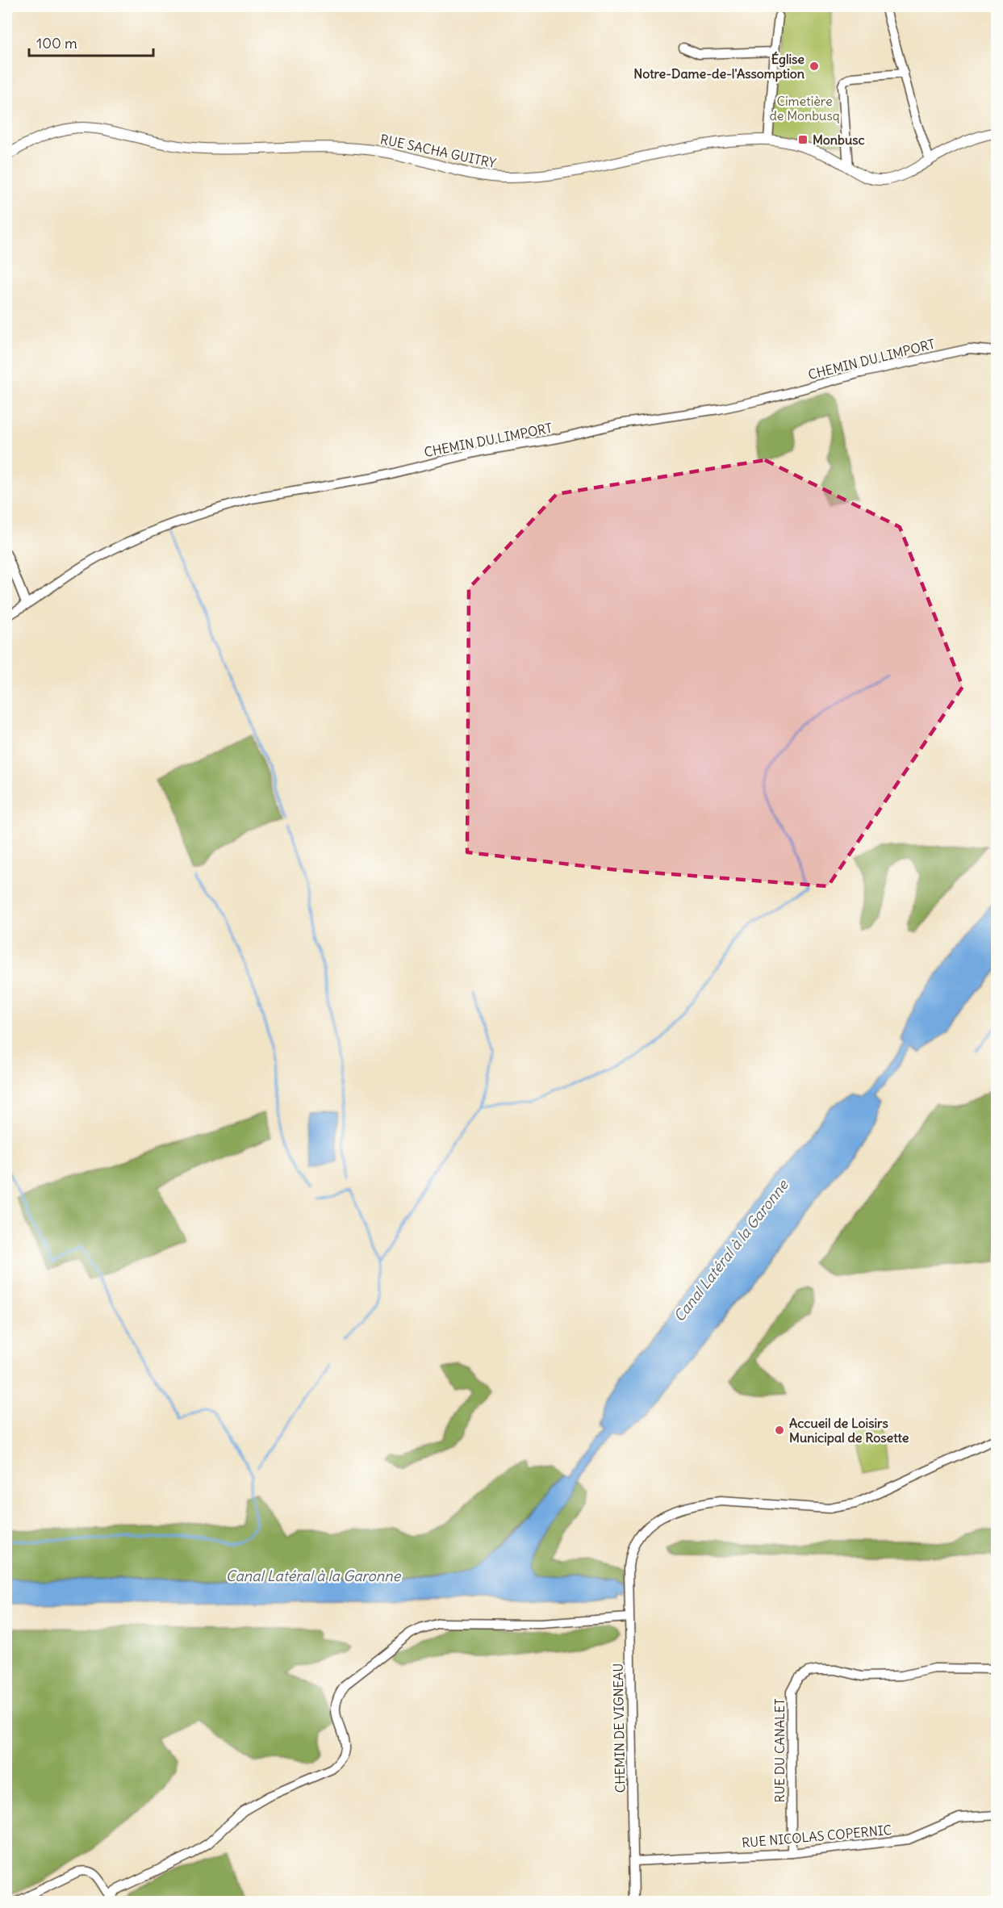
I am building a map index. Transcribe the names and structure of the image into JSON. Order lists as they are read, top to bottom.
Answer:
{
  "streets": {
    "street": [
      "RUE SACHA GUITRY",
      "CHEMIN DU LIMPORT",
      "CHEMIN DE VIGNEAU",
      "RUE DU CANALET",
      "RUE NICOLAS COPERNIC"
    ]
  },
  "crossings": [
    ["CHEMIN DE VIGNEAU", "RUE NICOLAS COPERNIC"],
    ["RUE DU CANALET", "RUE NICOLAS COPERNIC"]
  ],
  "water": ["Canal Latéral à la Garonne"],
  "parks": ["Cimetière de Monbusq"],
  "places": {
    "other": ["Église Notre-Dame-de-l'Assomption", "Accueil de Loisirs Municipal de Rosette"],
    "transit": ["Monbusc"]
  },
  "scale_bar": "100 m"
}
